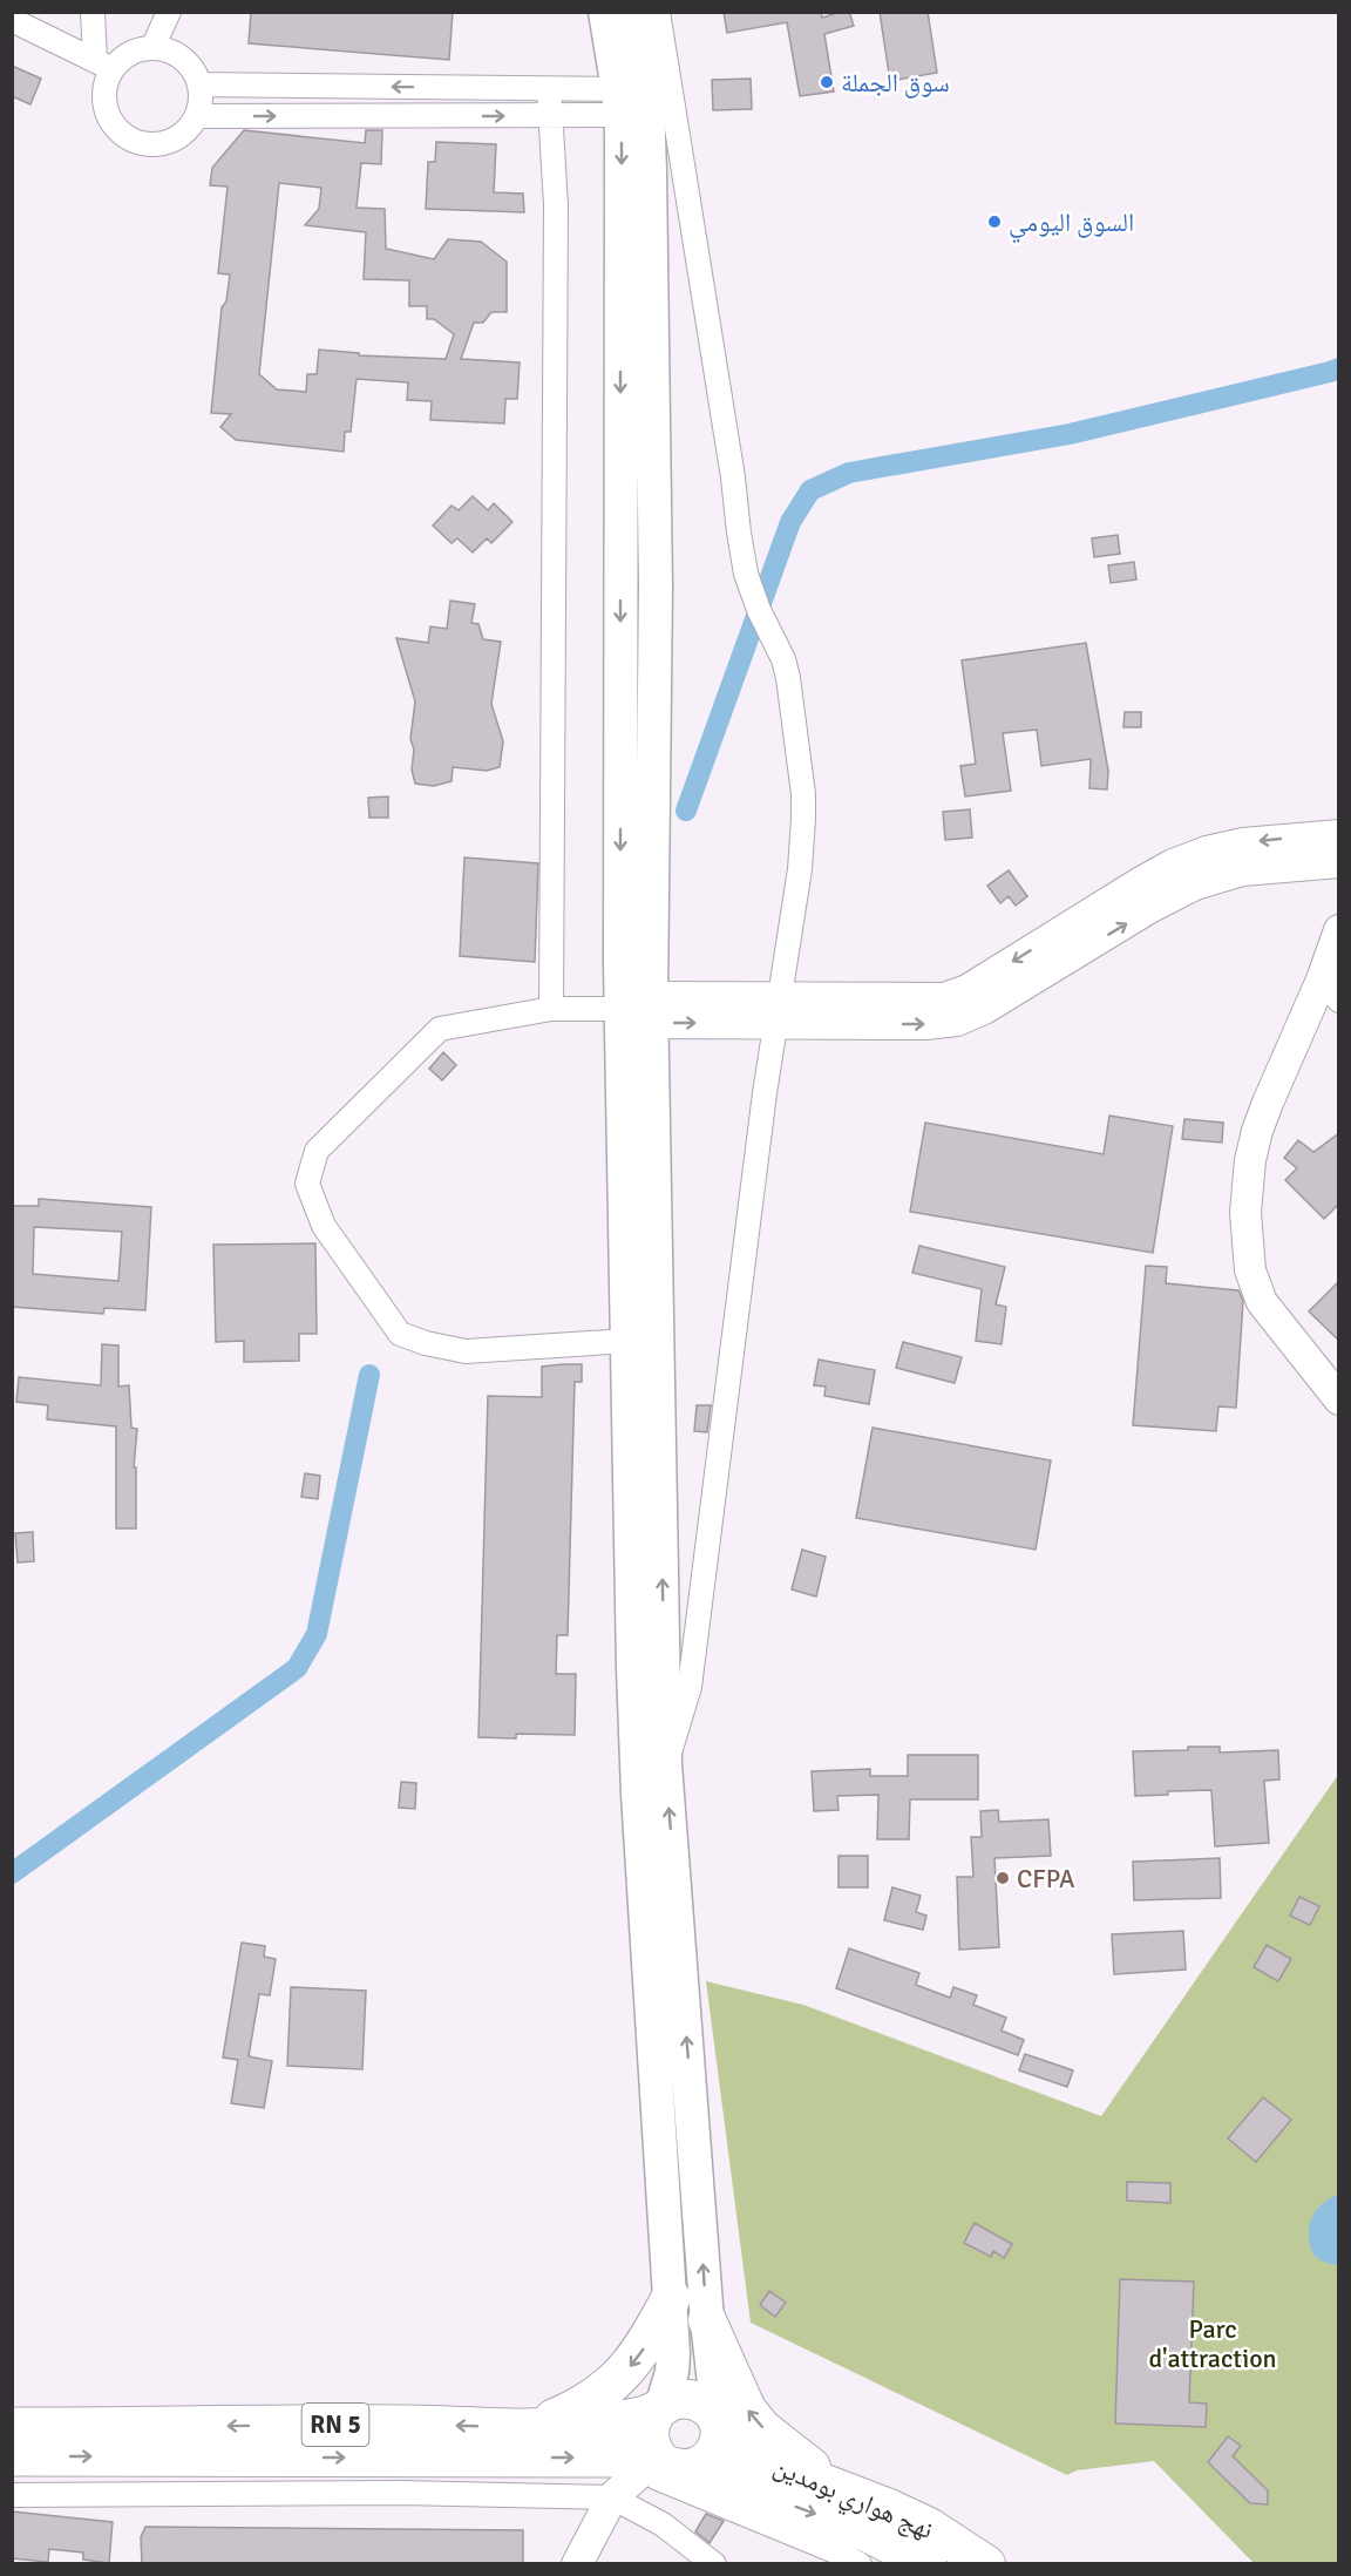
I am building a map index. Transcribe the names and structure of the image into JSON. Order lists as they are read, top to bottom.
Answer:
{
  "streets": {
    "highway": ["RN 5"],
    "main road": ["نهج هواري بومدين"]
  },
  "crossings": [
    ["RN 5", "نهج هواري بومدين"]
  ],
  "parks": ["Parc d'attraction"],
  "places": ["سوق الجملة", "السوق اليومي", "CFPA"]
}
